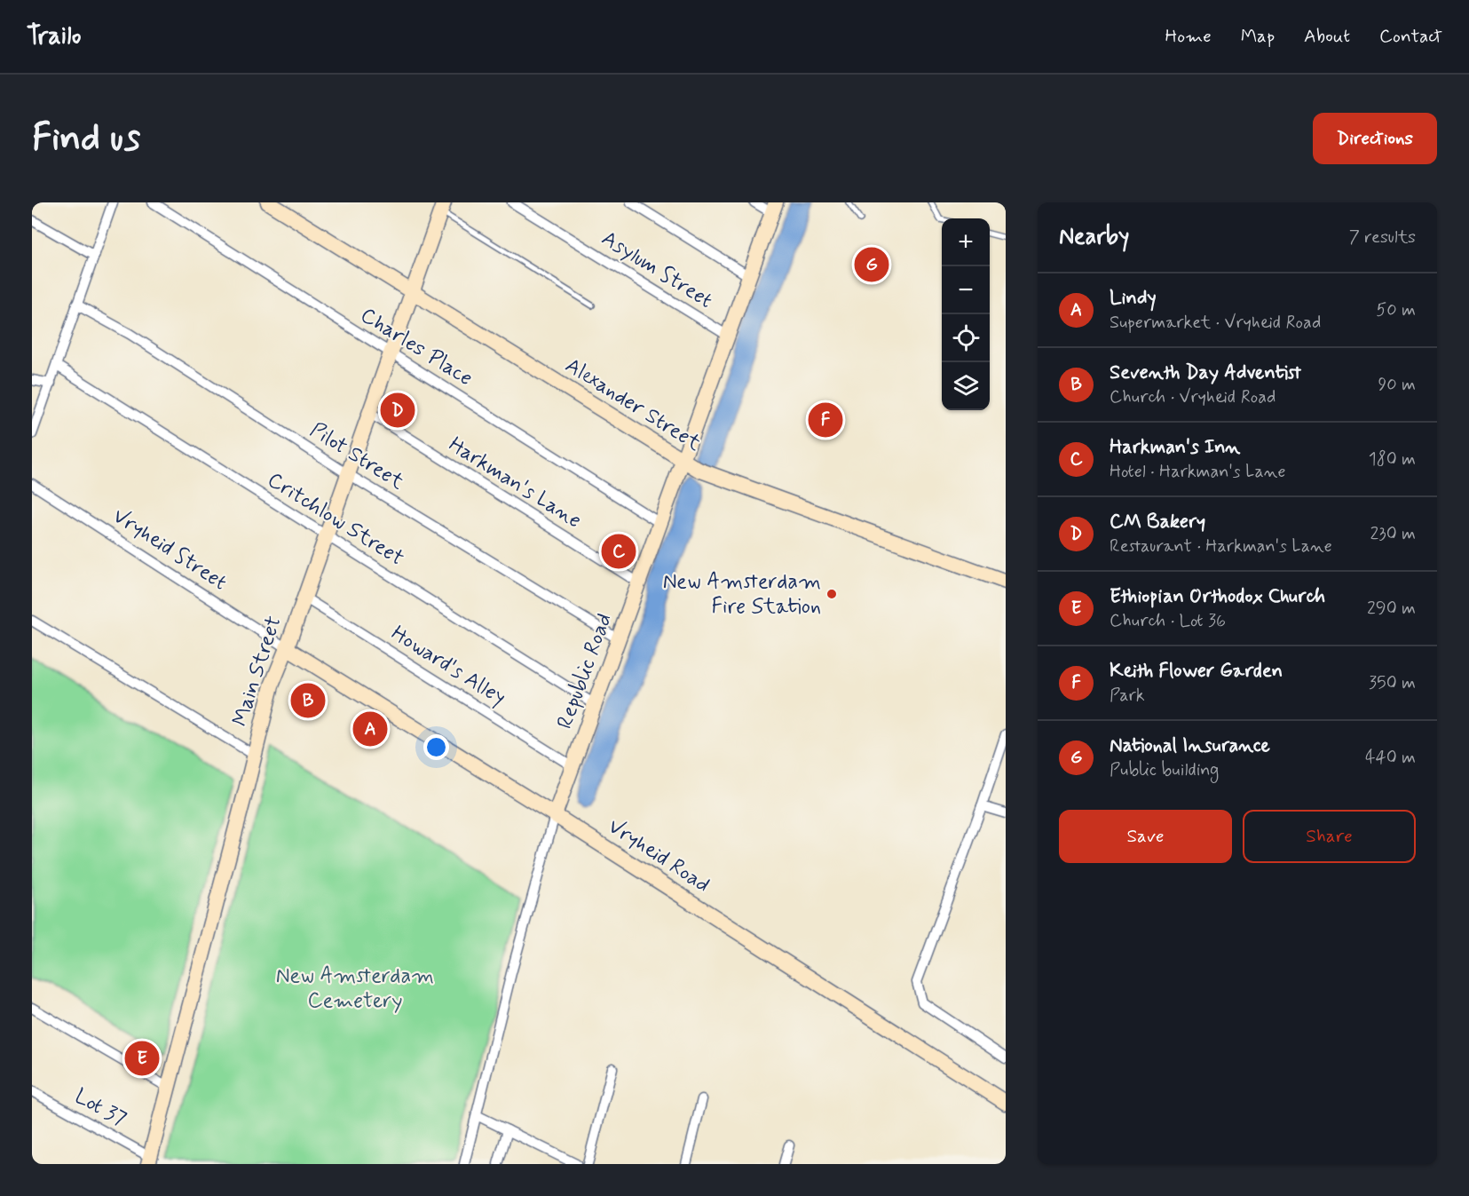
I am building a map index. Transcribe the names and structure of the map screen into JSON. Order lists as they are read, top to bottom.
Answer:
{
  "streets": {
    "street": [
      "Asylum Street",
      "Charles Place",
      "Alexander Street",
      "Pilot Street",
      "Harkman's Lane",
      "Critchlow Street",
      "Vryheid Street",
      "Howard's Alley",
      "Main Street",
      "Republic Road",
      "Vryheid Road",
      "Lot 37"
    ]
  },
  "crossings": [
    ["Asylum Street", "Republic Road"],
    ["Charles Place", "Main Street"],
    ["Charles Place", "Republic Road"],
    ["Alexander Street", "Main Street"],
    ["Alexander Street", "Republic Road"],
    ["Pilot Street", "Main Street"],
    ["Pilot Street", "Republic Road"],
    ["Harkman's Lane", "Main Street"],
    ["Harkman's Lane", "Republic Road"],
    ["Critchlow Street", "Main Street"],
    ["Critchlow Street", "Republic Road"],
    ["Vryheid Street", "Main Street"],
    ["Vryheid Street", "Vryheid Road"],
    ["Howard's Alley", "Main Street"],
    ["Howard's Alley", "Republic Road"],
    ["Main Street", "Vryheid Road"],
    ["Main Street", "Lot 37"],
    ["Republic Road", "Vryheid Road"]
  ],
  "parks": ["New Amsterdam Cemetery"],
  "places": ["New Amsterdam Fire Station"],
  "page": {
    "header": "Trailo",
    "nav": [
      "Home",
      "Map",
      "About",
      "Contact"
    ],
    "buttons": [
      "Directions",
      ["Save", "Share"]
    ],
    "title": "Find us",
    "heading": ["Nearby", "7 results"],
    "map_buttons": ["+", "−"],
    "pins": [
      "G",
      "D",
      "F",
      "C",
      "B",
      "A",
      "E"
    ],
    "list": [
      {
        "mark": "A",
        "name": "Lindy",
        "note": "Supermarket · Vryheid Road",
        "value": "50 m"
      },
      {
        "mark": "B",
        "name": "Seventh Day Adventist",
        "note": "Church · Vryheid Road",
        "value": "90 m"
      },
      {
        "mark": "C",
        "name": "Harkman's Inn",
        "note": "Hotel · Harkman's Lane",
        "value": "180 m"
      },
      {
        "mark": "D",
        "name": "CM Bakery",
        "note": "Restaurant · Harkman's Lane",
        "value": "230 m"
      },
      {
        "mark": "E",
        "name": "Ethiopian Orthodox Church",
        "note": "Church · Lot 36",
        "value": "290 m"
      },
      {
        "mark": "F",
        "name": "Keith Flower Garden",
        "note": "Park",
        "value": "350 m"
      },
      {
        "mark": "G",
        "name": "National Insurance",
        "note": "Public building",
        "value": "440 m"
      }
    ]
  }
}
